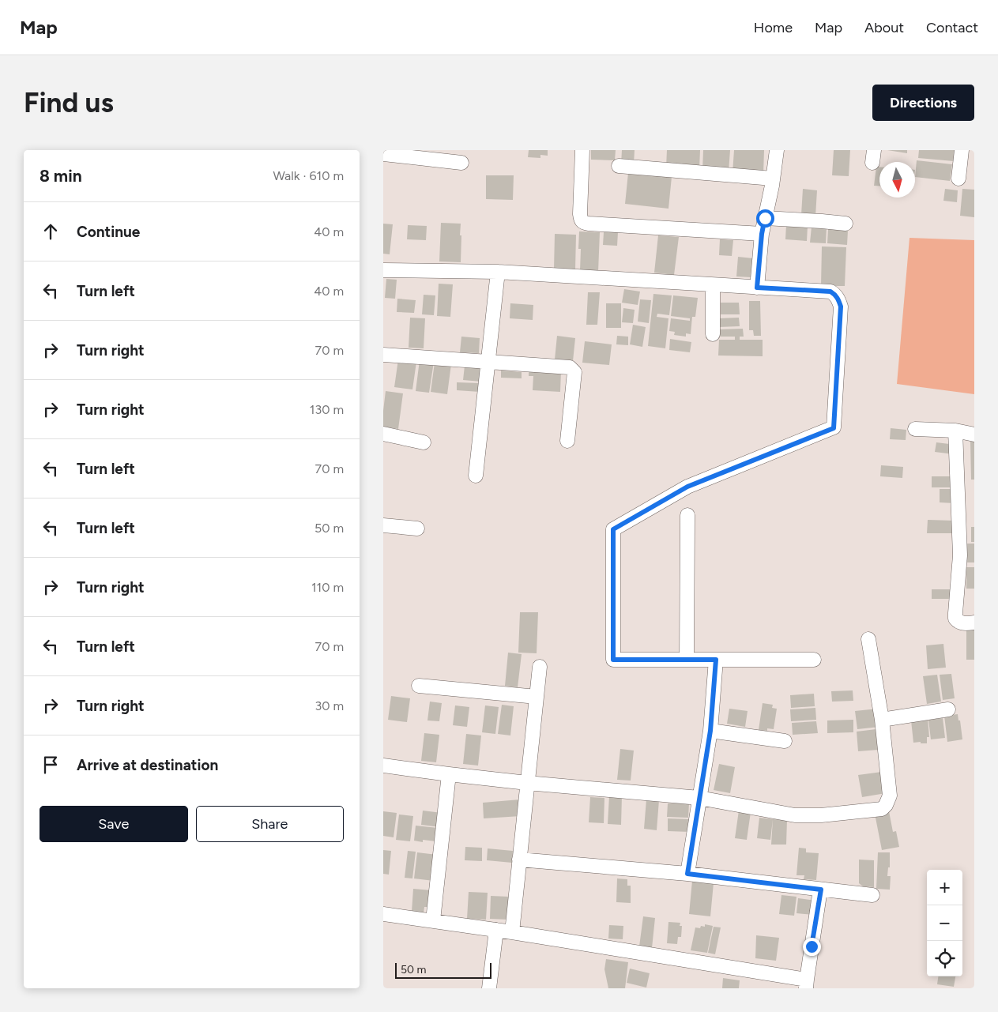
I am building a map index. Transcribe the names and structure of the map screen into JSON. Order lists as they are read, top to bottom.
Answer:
{
  "scale_bar": "50 m",
  "north": "bottom",
  "page": {
    "header": "Map",
    "nav": [
      "Home",
      "Map",
      "About",
      "Contact"
    ],
    "buttons": [
      "Directions",
      ["Save", "Share"]
    ],
    "title": "Find us",
    "heading": ["8 min", "Walk · 610 m"],
    "list": [
      ["Continue", "40 m"],
      ["Turn left", "40 m"],
      ["Turn right", "70 m"],
      ["Turn right", "130 m"],
      ["Turn left", "70 m"],
      ["Turn left", "50 m"],
      ["Turn right", "110 m"],
      ["Turn left", "70 m"],
      ["Turn right", "30 m"],
      "Arrive at destination"
    ],
    "map_buttons": ["+", "−"],
    "scale": "50 m"
  }
}
